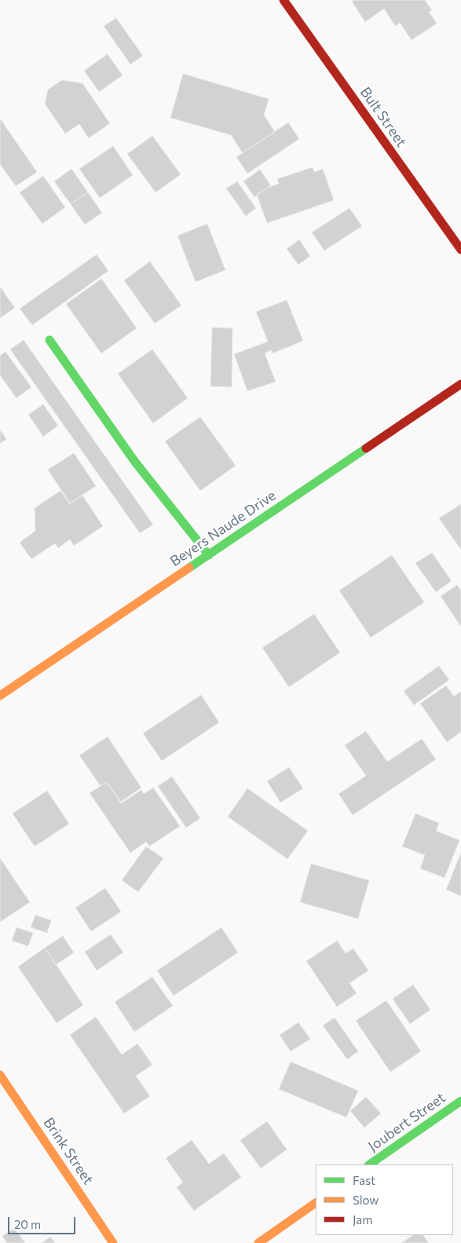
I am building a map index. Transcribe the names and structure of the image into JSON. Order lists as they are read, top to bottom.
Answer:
{
  "streets": {
    "street": [
      "Bult Street",
      "Beyers Naude Drive",
      "Joubert Street",
      "Brink Street"
    ]
  },
  "legend": ["Fast", "Slow", "Jam"],
  "scale_bar": "20 m"
}
